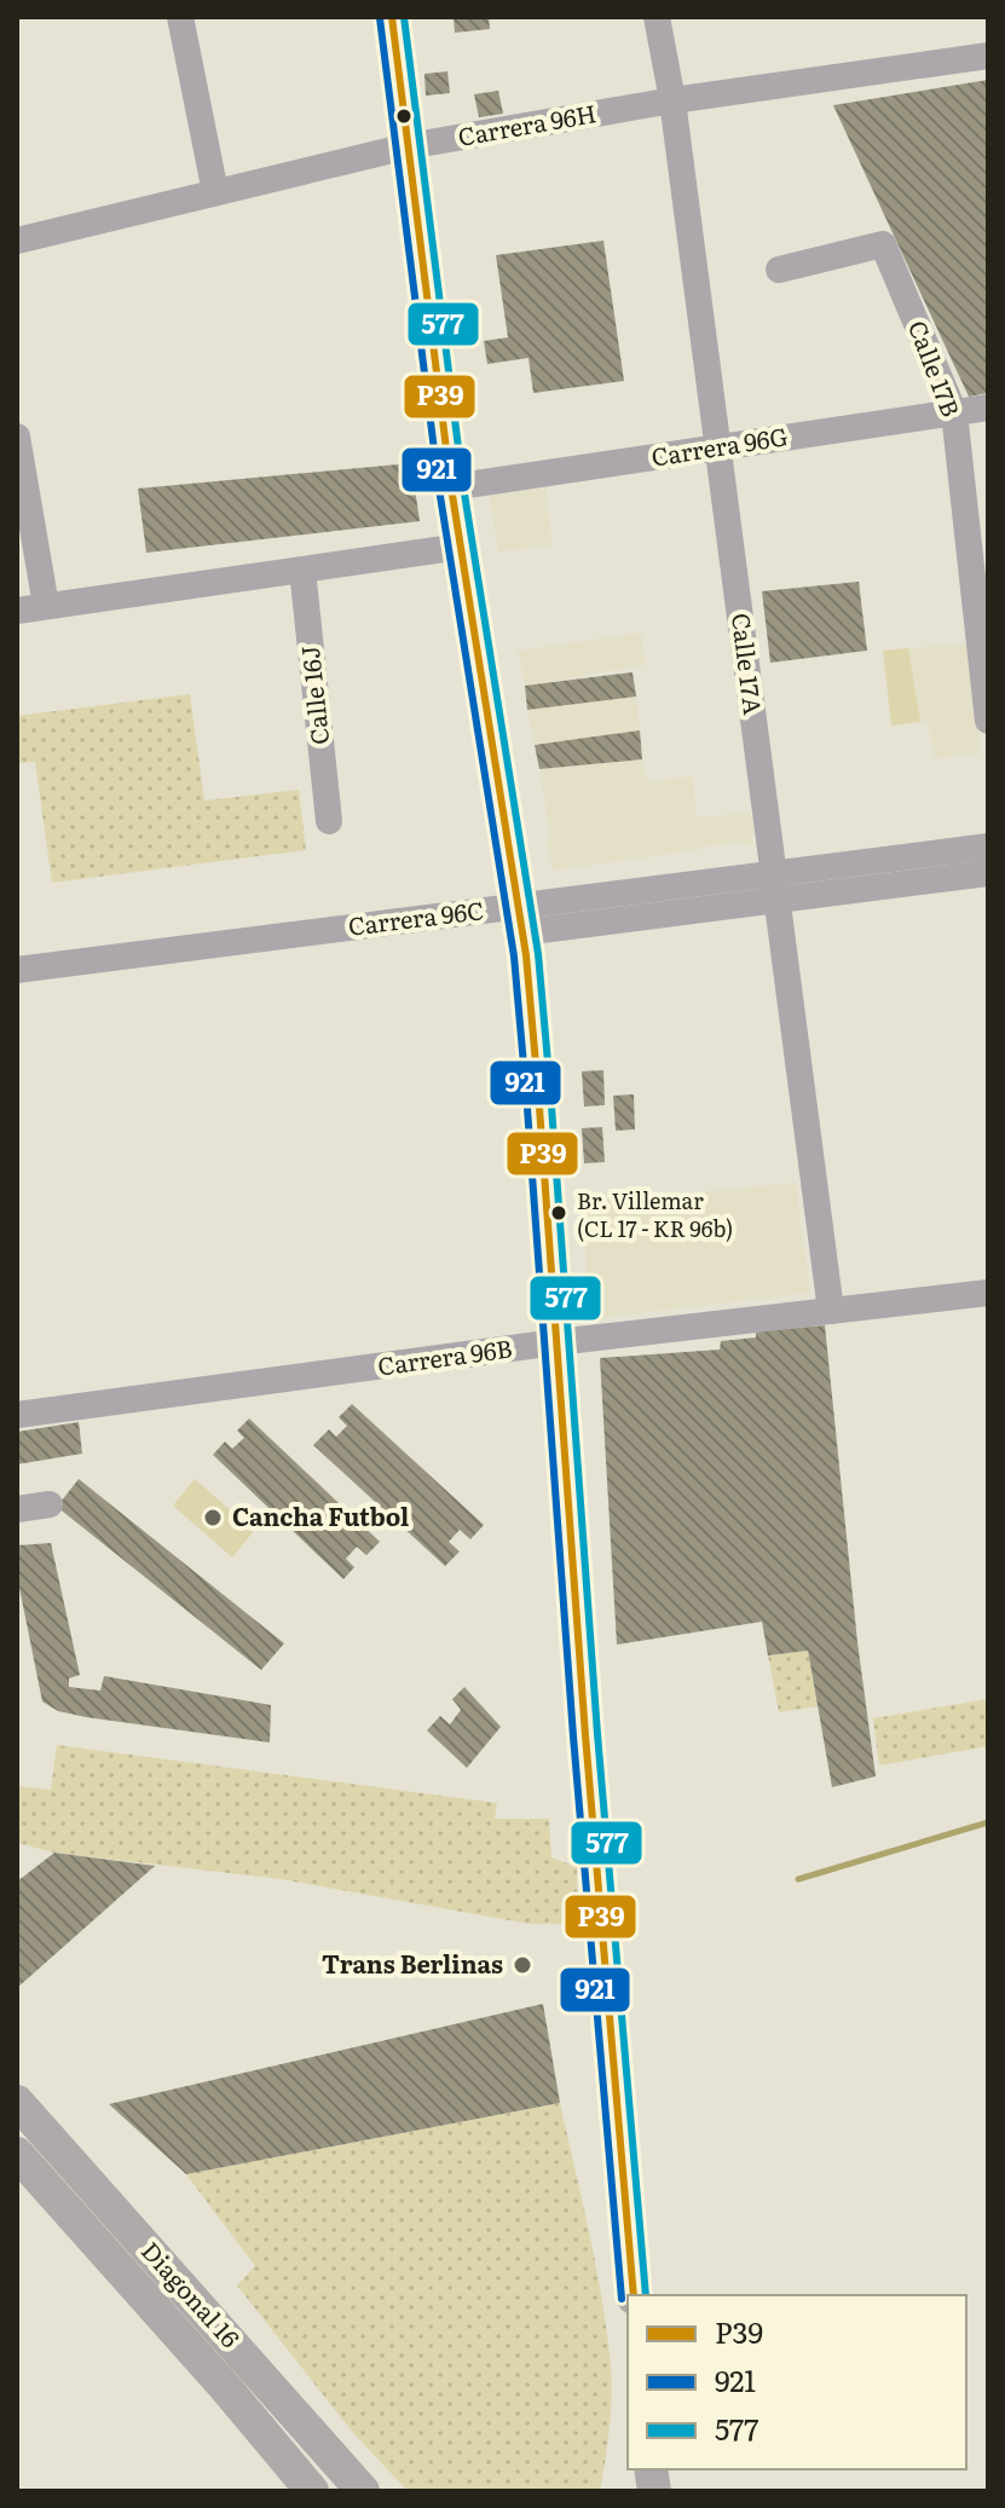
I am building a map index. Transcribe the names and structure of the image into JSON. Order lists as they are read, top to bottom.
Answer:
{
  "streets": {
    "main road": ["Diagonal 16"],
    "street": [
      "Carrera 96H",
      "Calle 17B",
      "Carrera 96G",
      "Calle 17A",
      "Calle 16J",
      "Carrera 96C",
      "Carrera 96B"
    ]
  },
  "crossings": [
    ["Carrera 96H", "Calle 17A"],
    ["Calle 17B", "Carrera 96G"],
    ["Carrera 96G", "Calle 17A"],
    ["Calle 17A", "Carrera 96C"],
    ["Calle 17A", "Carrera 96B"]
  ],
  "places": ["Br. Villemar (CL 17 - KR 96b)", "Cancha Futbol", "Trans Berlinas"],
  "lines": ["transit line P39", "transit line 577", "transit line 921"],
  "legend": ["P39", "921", "577"]
}
